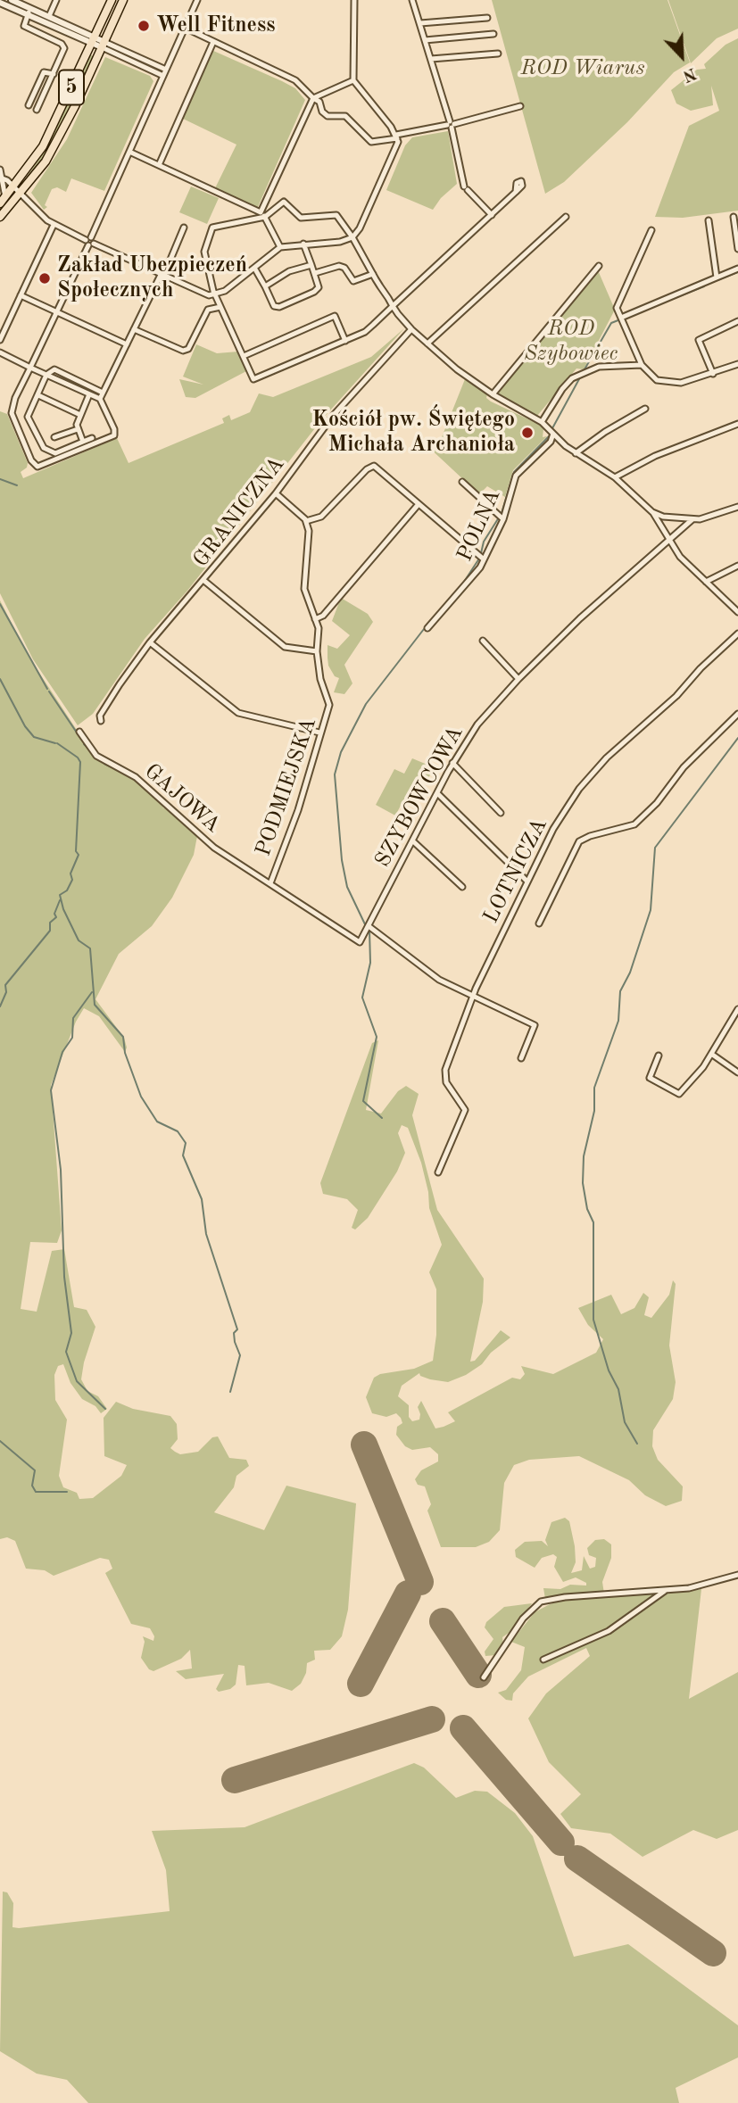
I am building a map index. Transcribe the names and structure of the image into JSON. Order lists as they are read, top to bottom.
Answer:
{
  "streets": {
    "main road": ["5"],
    "street": [
      "GRANICZNA",
      "POLNA",
      "PODMIEJSKA",
      "SZYBOWCOWA",
      "GAJOWA",
      "LOTNICZA"
    ]
  },
  "crossings": [
    ["PODMIEJSKA", "GAJOWA"]
  ],
  "parks": ["ROD Wiarus", "ROD Szybowiec"],
  "places": ["Well Fitness", "Zakład Ubezpieczeń Społecznych", "Kościół pw. Świętego Michała Archanioła"],
  "north": "bottom right"
}
